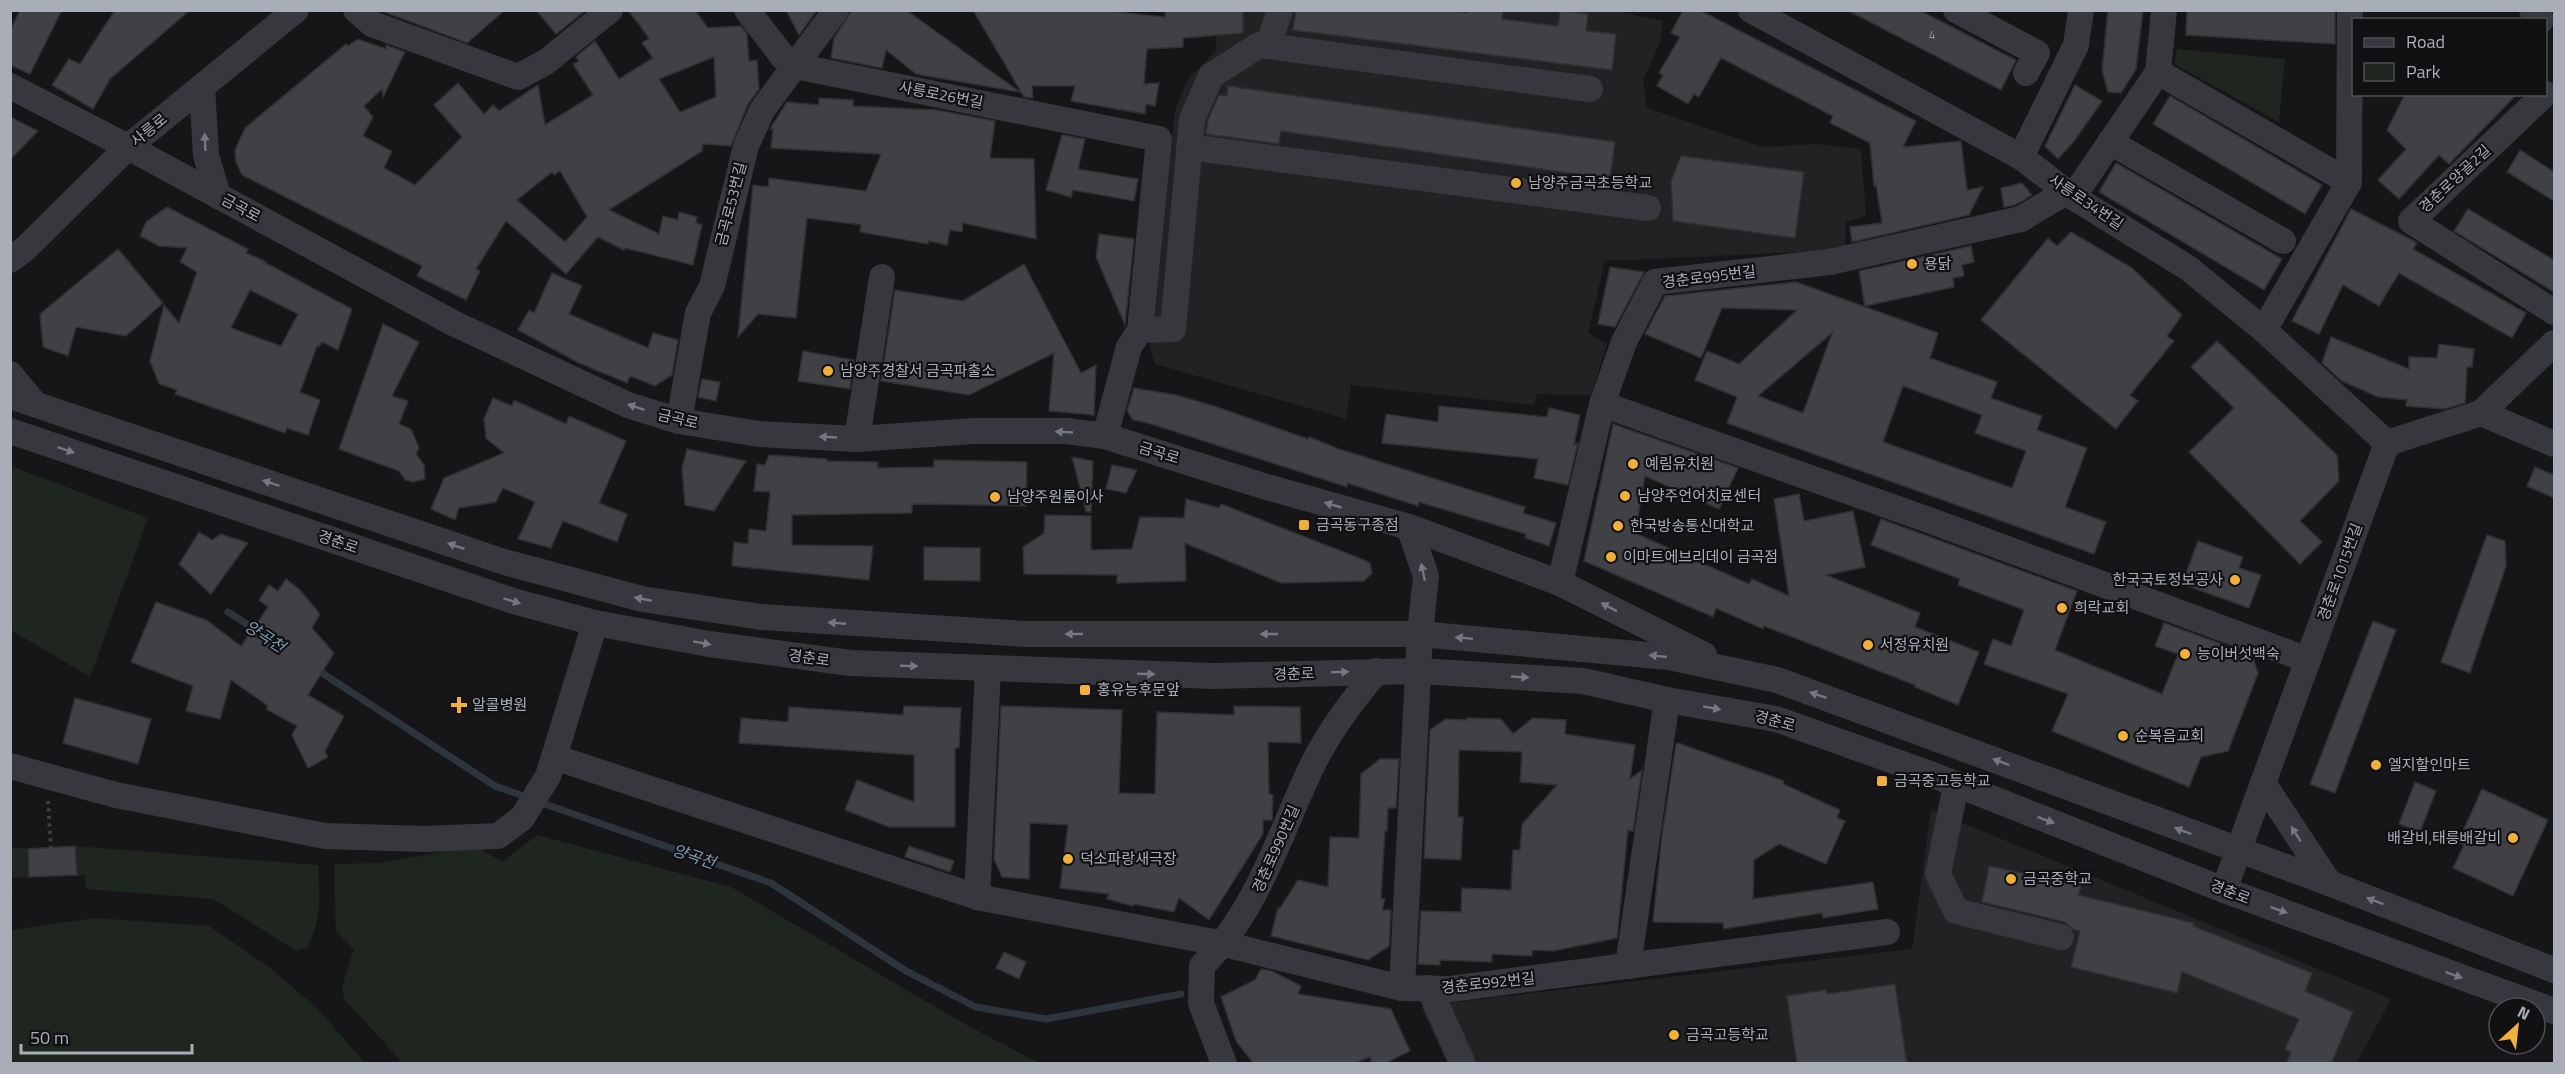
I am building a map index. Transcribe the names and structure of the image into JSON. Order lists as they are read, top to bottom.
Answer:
{
  "streets": {
    "street": [
      "사릉로26번길",
      "사릉로",
      "경춘로양골2길",
      "사릉로34번길",
      "금곡로53번길",
      "금곡로",
      "경춘로995번길",
      "경춘로",
      "경춘로1015번길",
      "경춘로990번길",
      "경춘로992번길"
    ]
  },
  "crossings": [
    ["사릉로26번길", "금곡로53번길"],
    ["사릉로", "금곡로"],
    ["사릉로34번길", "경춘로995번길"],
    ["사릉로34번길", "경춘로1015번길"],
    ["금곡로53번길", "금곡로"],
    ["금곡로", "경춘로995번길"],
    ["경춘로", "경춘로1015번길"],
    ["경춘로", "경춘로990번길"],
    ["경춘로990번길", "경춘로992번길"]
  ],
  "water": ["양곡천"],
  "places": {
    "other": [
      "남양주금곡초등학교",
      "용닭",
      "남양주경찰서 금곡파출소",
      "예림유치원",
      "남양주언어치료센터",
      "남양주원룸이사",
      "한국방송통신대학교",
      "이마트에브리데이 금곡점",
      "한국국토정보공사",
      "희락교회",
      "서정유치원",
      "능이버섯백숙",
      "순복음교회",
      "엘지할인마트",
      "배갈비,태릉배갈비",
      "덕소파랑새극장",
      "금곡중학교",
      "금곡고등학교"
    ],
    "transit": ["금곡동구종점", "홍유능후문앞", "금곡중고등학교"],
    "health": ["알콜병원"]
  },
  "house_numbers": ["4"],
  "legend": ["Road", "Park"],
  "scale_bar": "50 m",
  "north": "top right"
}
